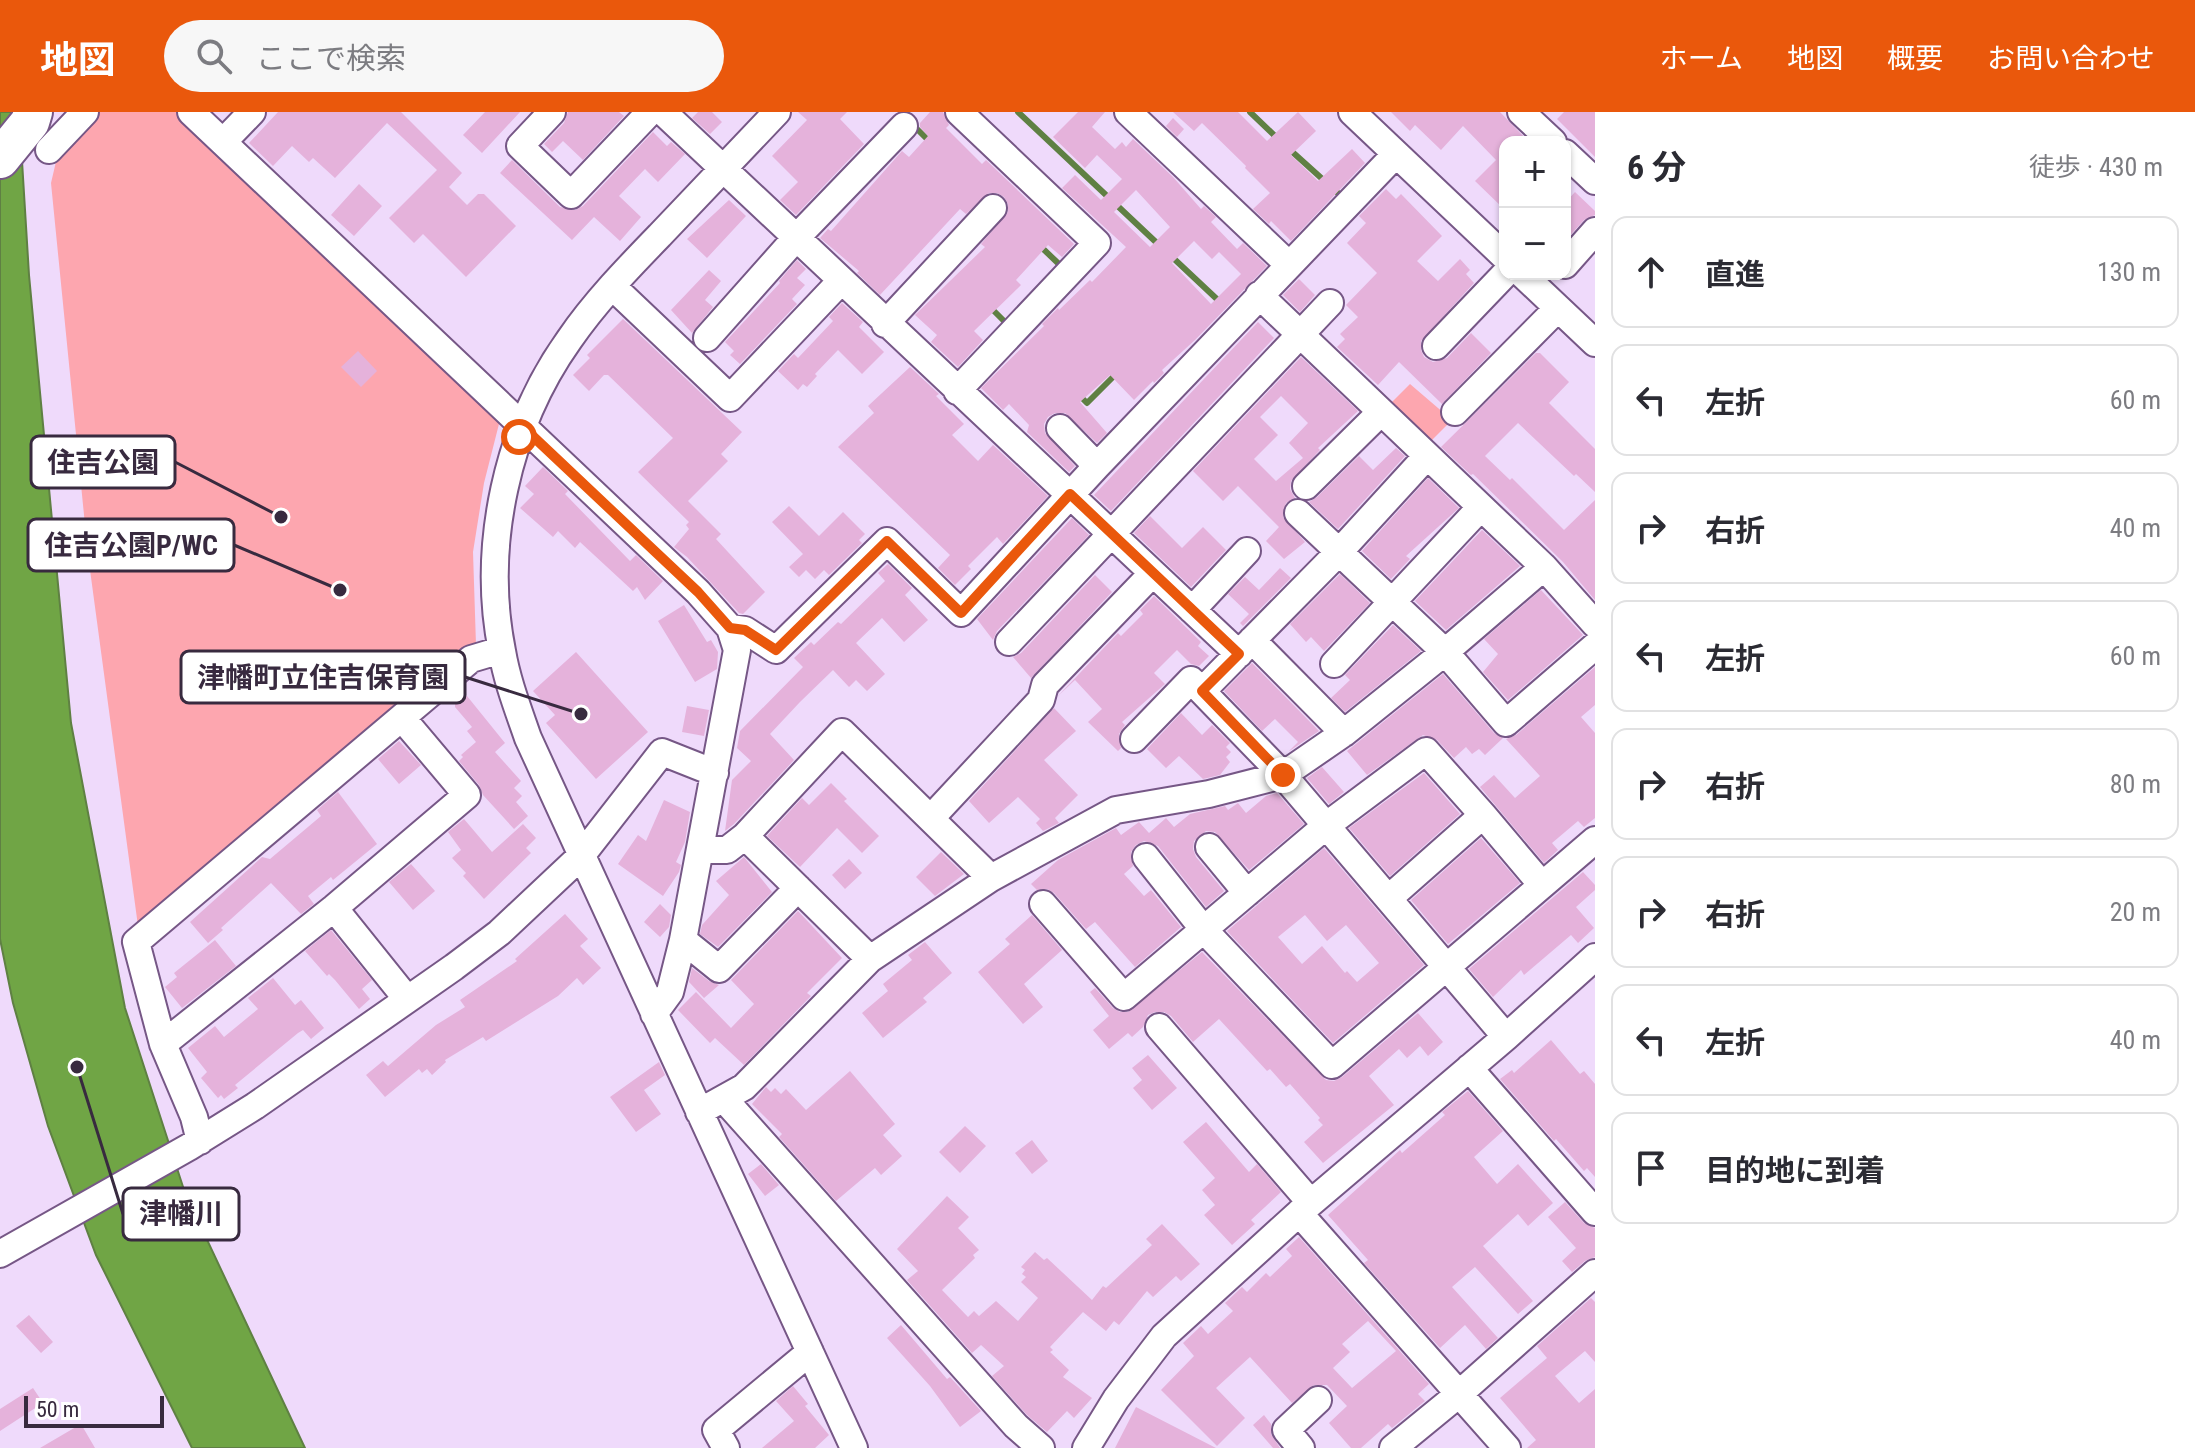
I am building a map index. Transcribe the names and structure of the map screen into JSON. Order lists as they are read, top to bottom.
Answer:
{
  "places": [
    "住吉公園",
    "住吉公園P/WC",
    "津幡町立住吉保育園",
    "津幡川"
  ],
  "scale_bar": "50 m",
  "page": {
    "header": "地図",
    "search": "ここで検索",
    "nav": [
      "ホーム",
      "地図",
      "概要",
      "お問い合わせ"
    ],
    "heading": ["6 分", "徒歩 · 430 m"],
    "map_buttons": ["+", "−"],
    "list": [
      ["直進", "130 m"],
      ["左折", "60 m"],
      ["右折", "40 m"],
      ["左折", "60 m"],
      ["右折", "80 m"],
      ["右折", "20 m"],
      ["左折", "40 m"],
      "目的地に到着"
    ],
    "scale": "50 m"
  }
}
